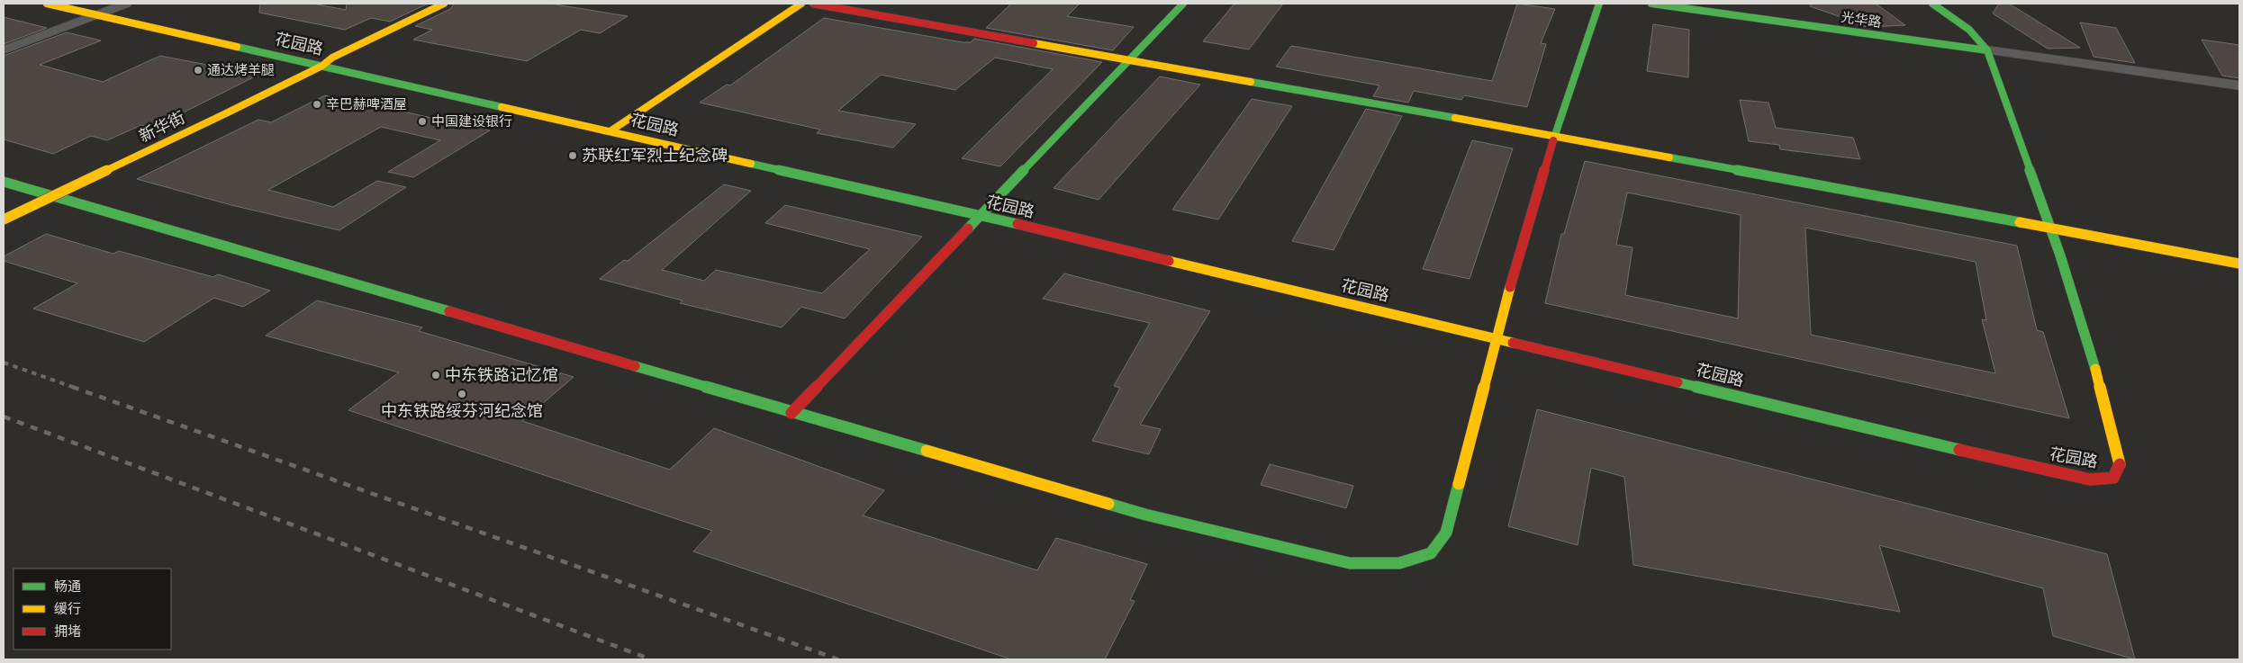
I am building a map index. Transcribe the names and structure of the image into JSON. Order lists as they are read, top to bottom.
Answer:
{
  "streets": {
    "street": ["光华路", "花园路", "新华街"]
  },
  "crossings": [
    ["花园路", "新华街"]
  ],
  "places": [
    "通达烤羊腿",
    "辛巴赫啤酒屋",
    "中国建设银行",
    "苏联红军烈士纪念碑",
    "中东铁路记忆馆",
    "中东铁路绥芬河纪念馆"
  ],
  "legend": ["畅通", "缓行", "拥堵"]
}
